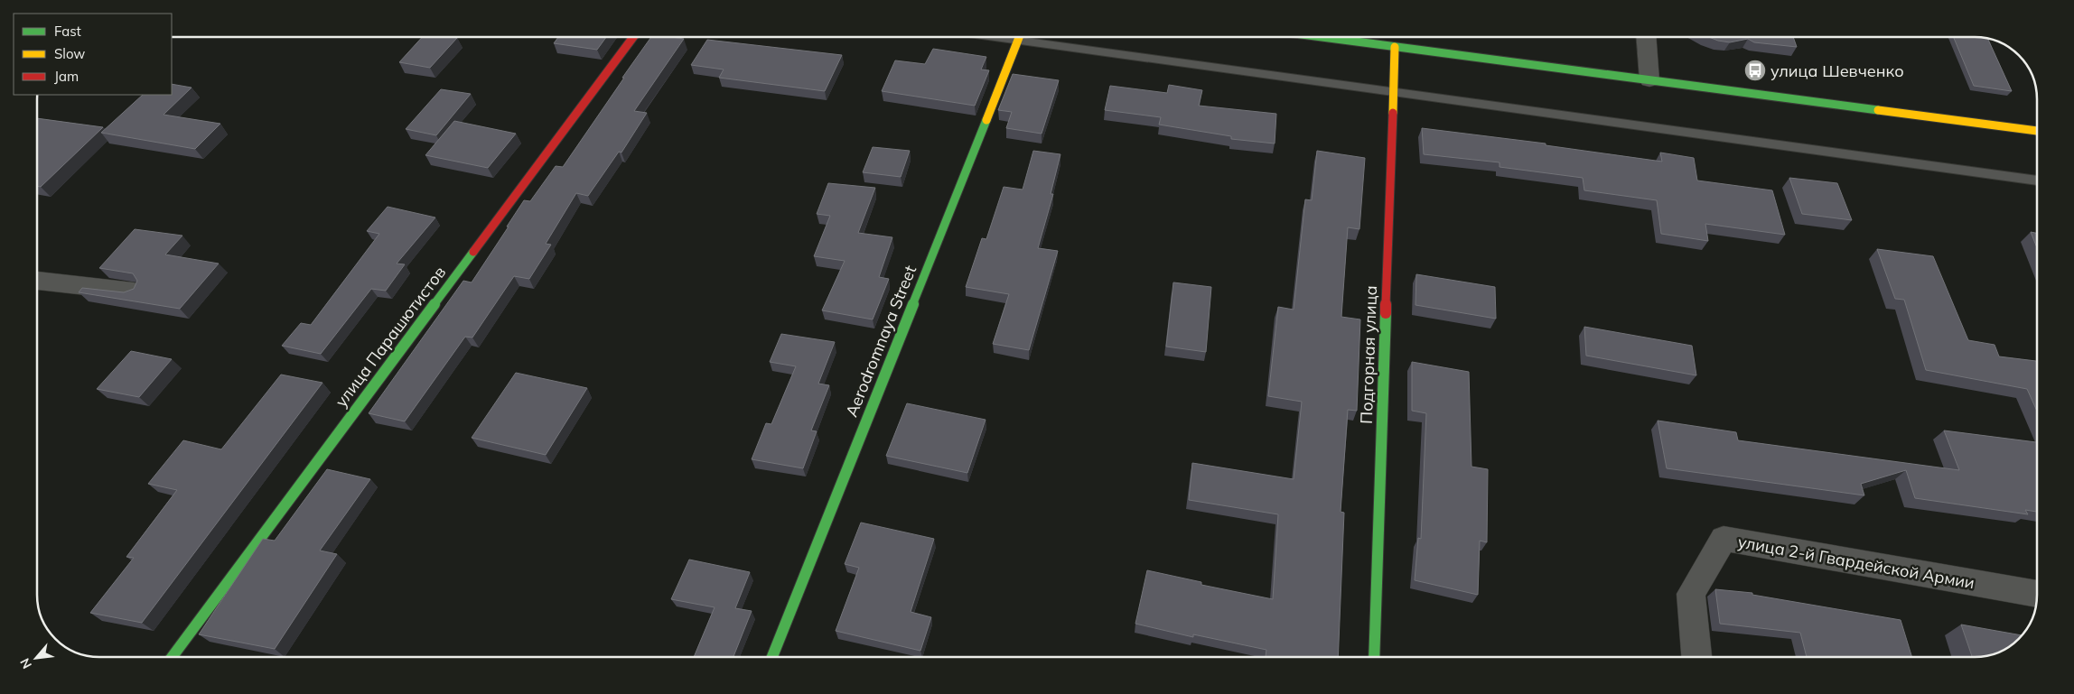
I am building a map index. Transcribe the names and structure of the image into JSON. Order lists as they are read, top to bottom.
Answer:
{
  "streets": {
    "street": [
      "улица Парашютистов",
      "Aerodromnaya Street",
      "Подгорная улица",
      "улица 2-й Гвардейской Армии"
    ]
  },
  "places": {
    "bus stop": ["улица Шевченко"]
  },
  "legend": ["Fast", "Slow", "Jam"],
  "north": "bottom left"
}
